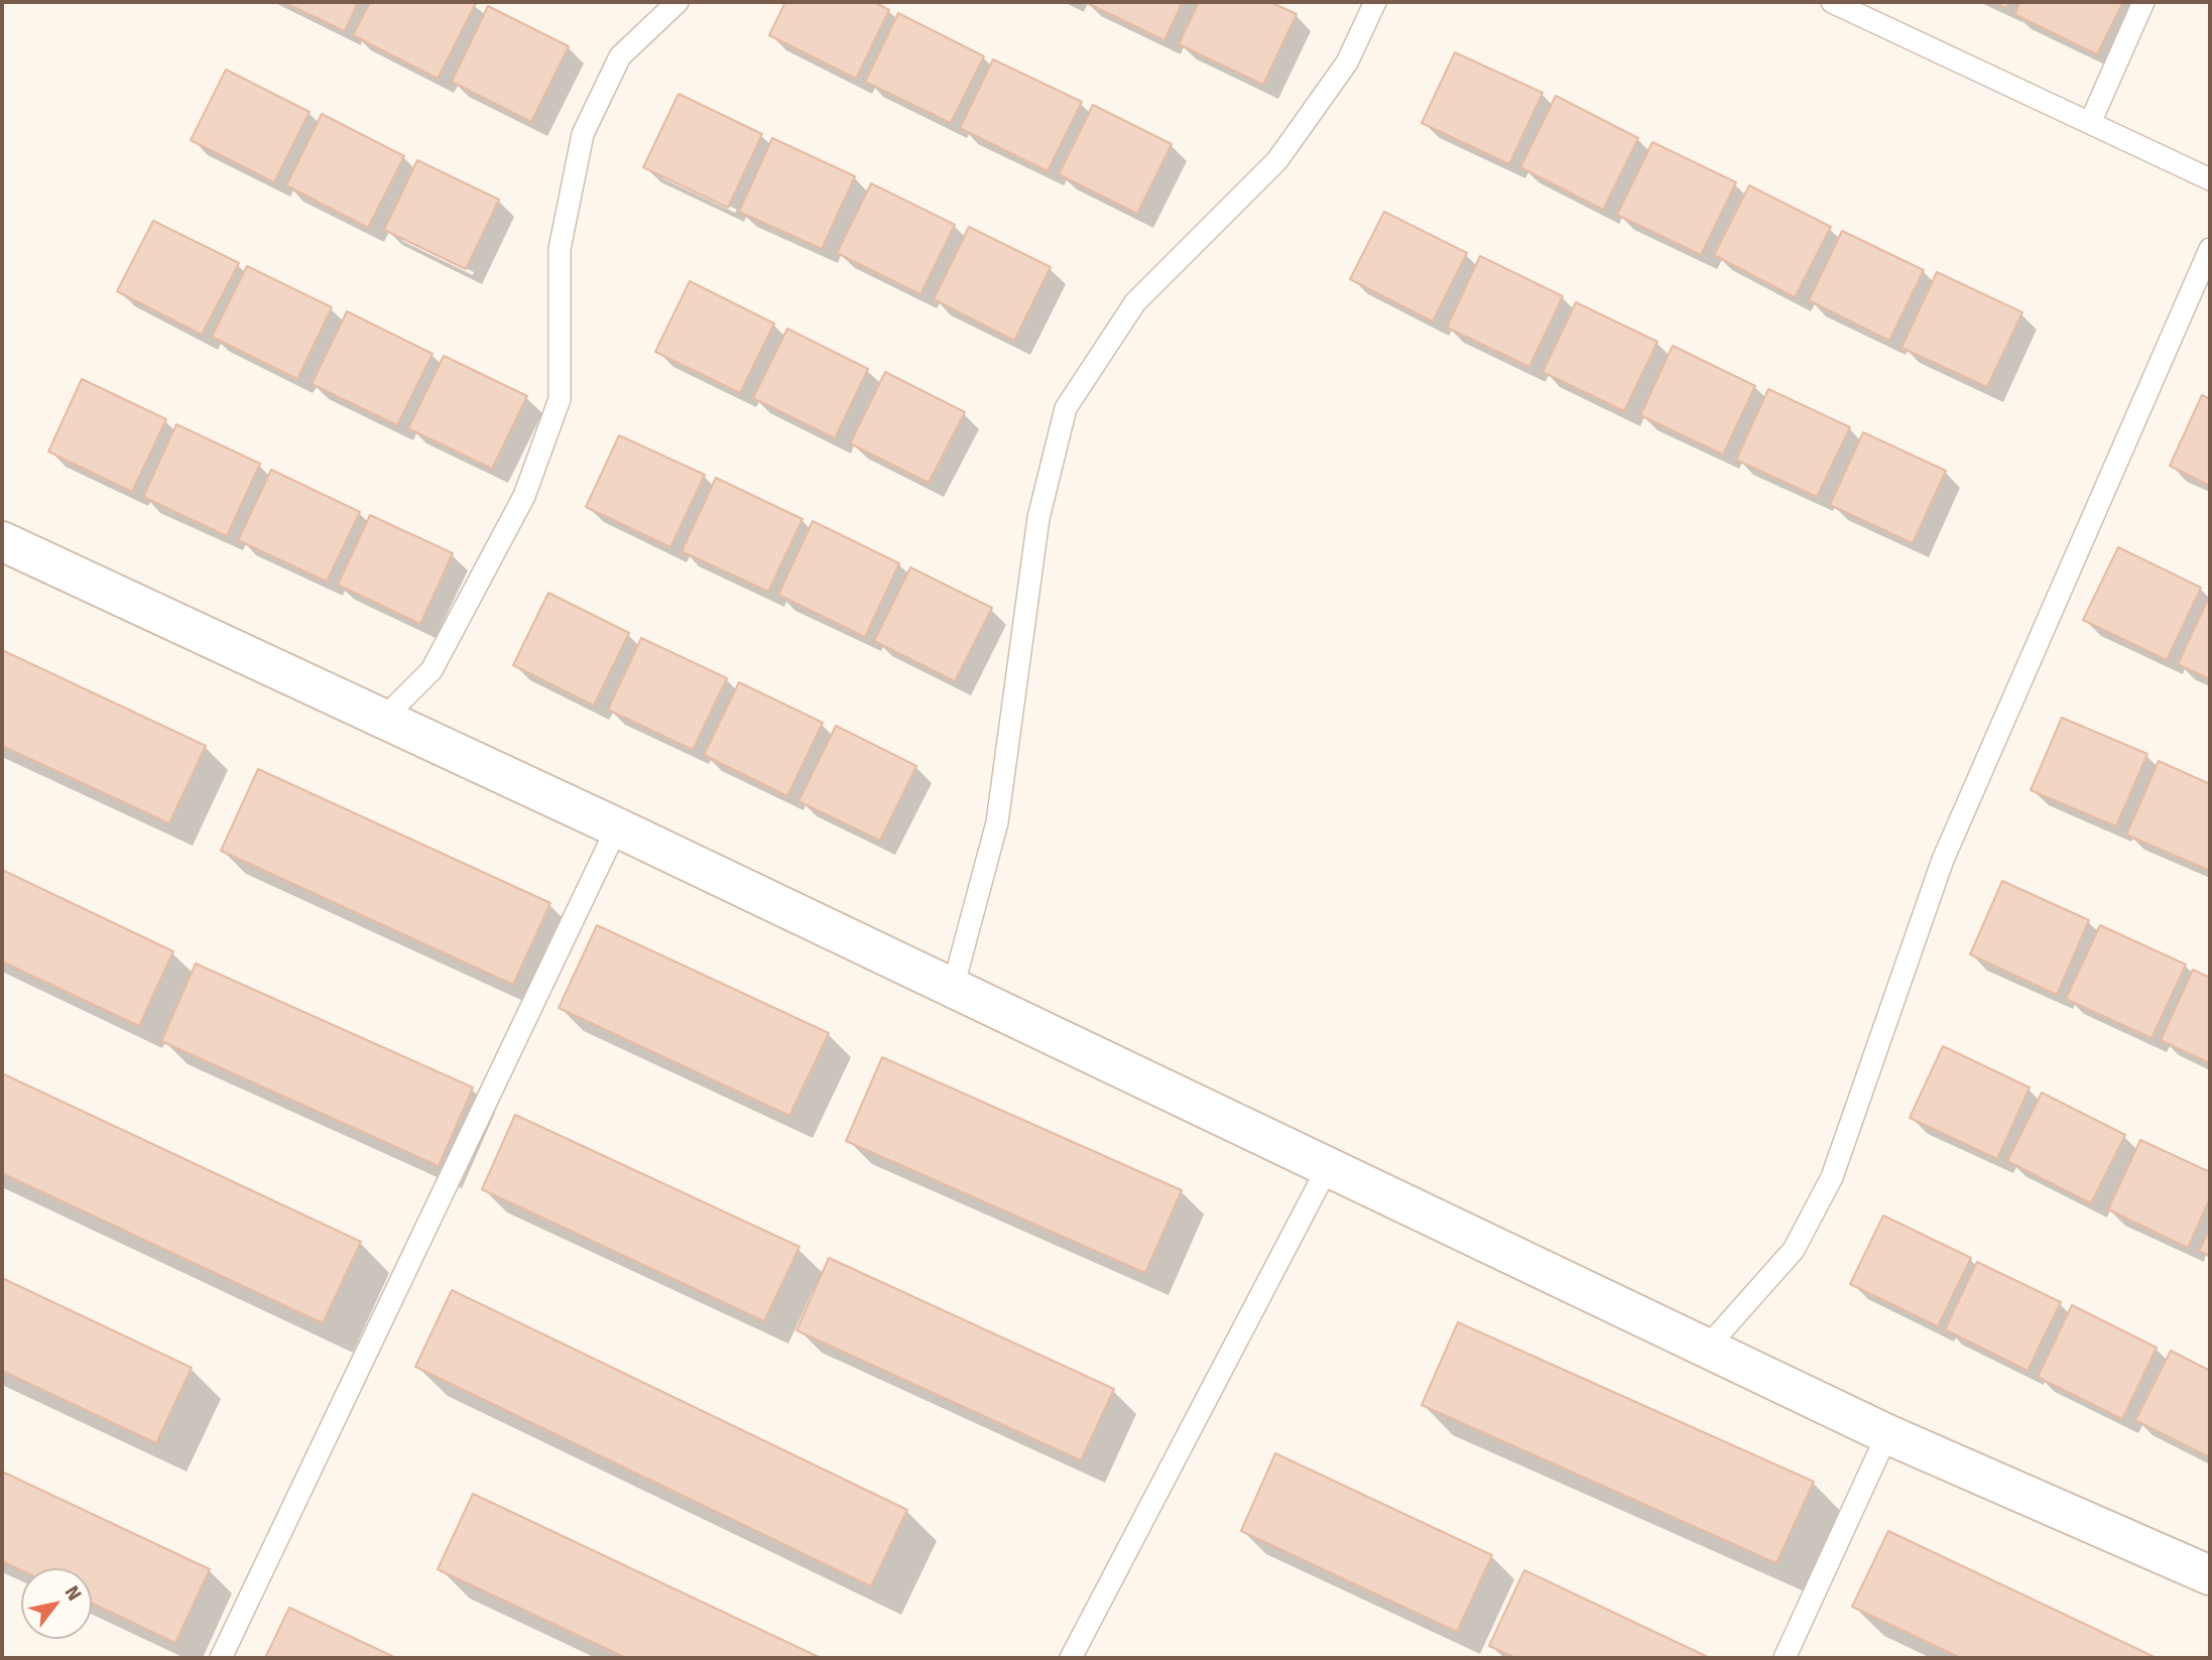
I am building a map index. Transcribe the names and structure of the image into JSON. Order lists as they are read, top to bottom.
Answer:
{
  "north": "top right"
}
